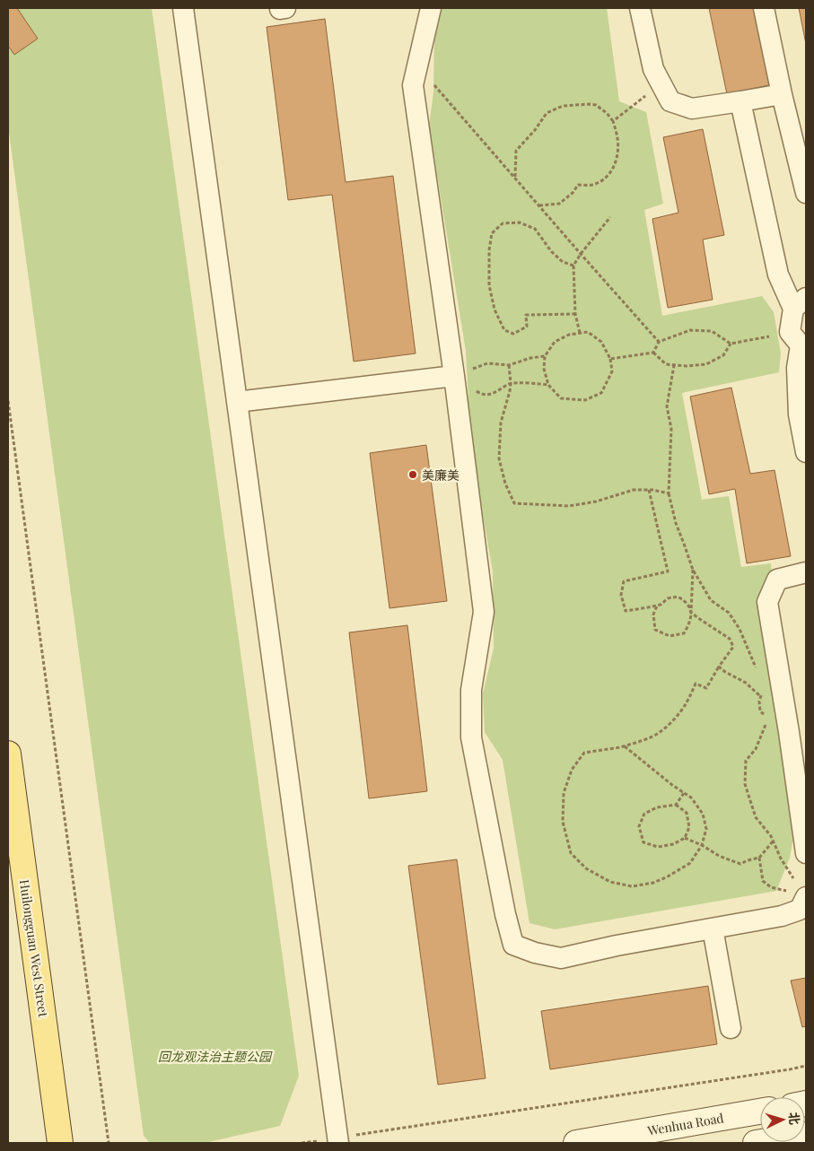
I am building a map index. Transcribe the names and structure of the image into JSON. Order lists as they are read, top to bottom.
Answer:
{
  "streets": {
    "main road": ["Huilongguan West Street"],
    "street": ["Wenhua Road"]
  },
  "parks": ["回龙观法治主题公园"],
  "places": ["美廉美"],
  "north": "right"
}
